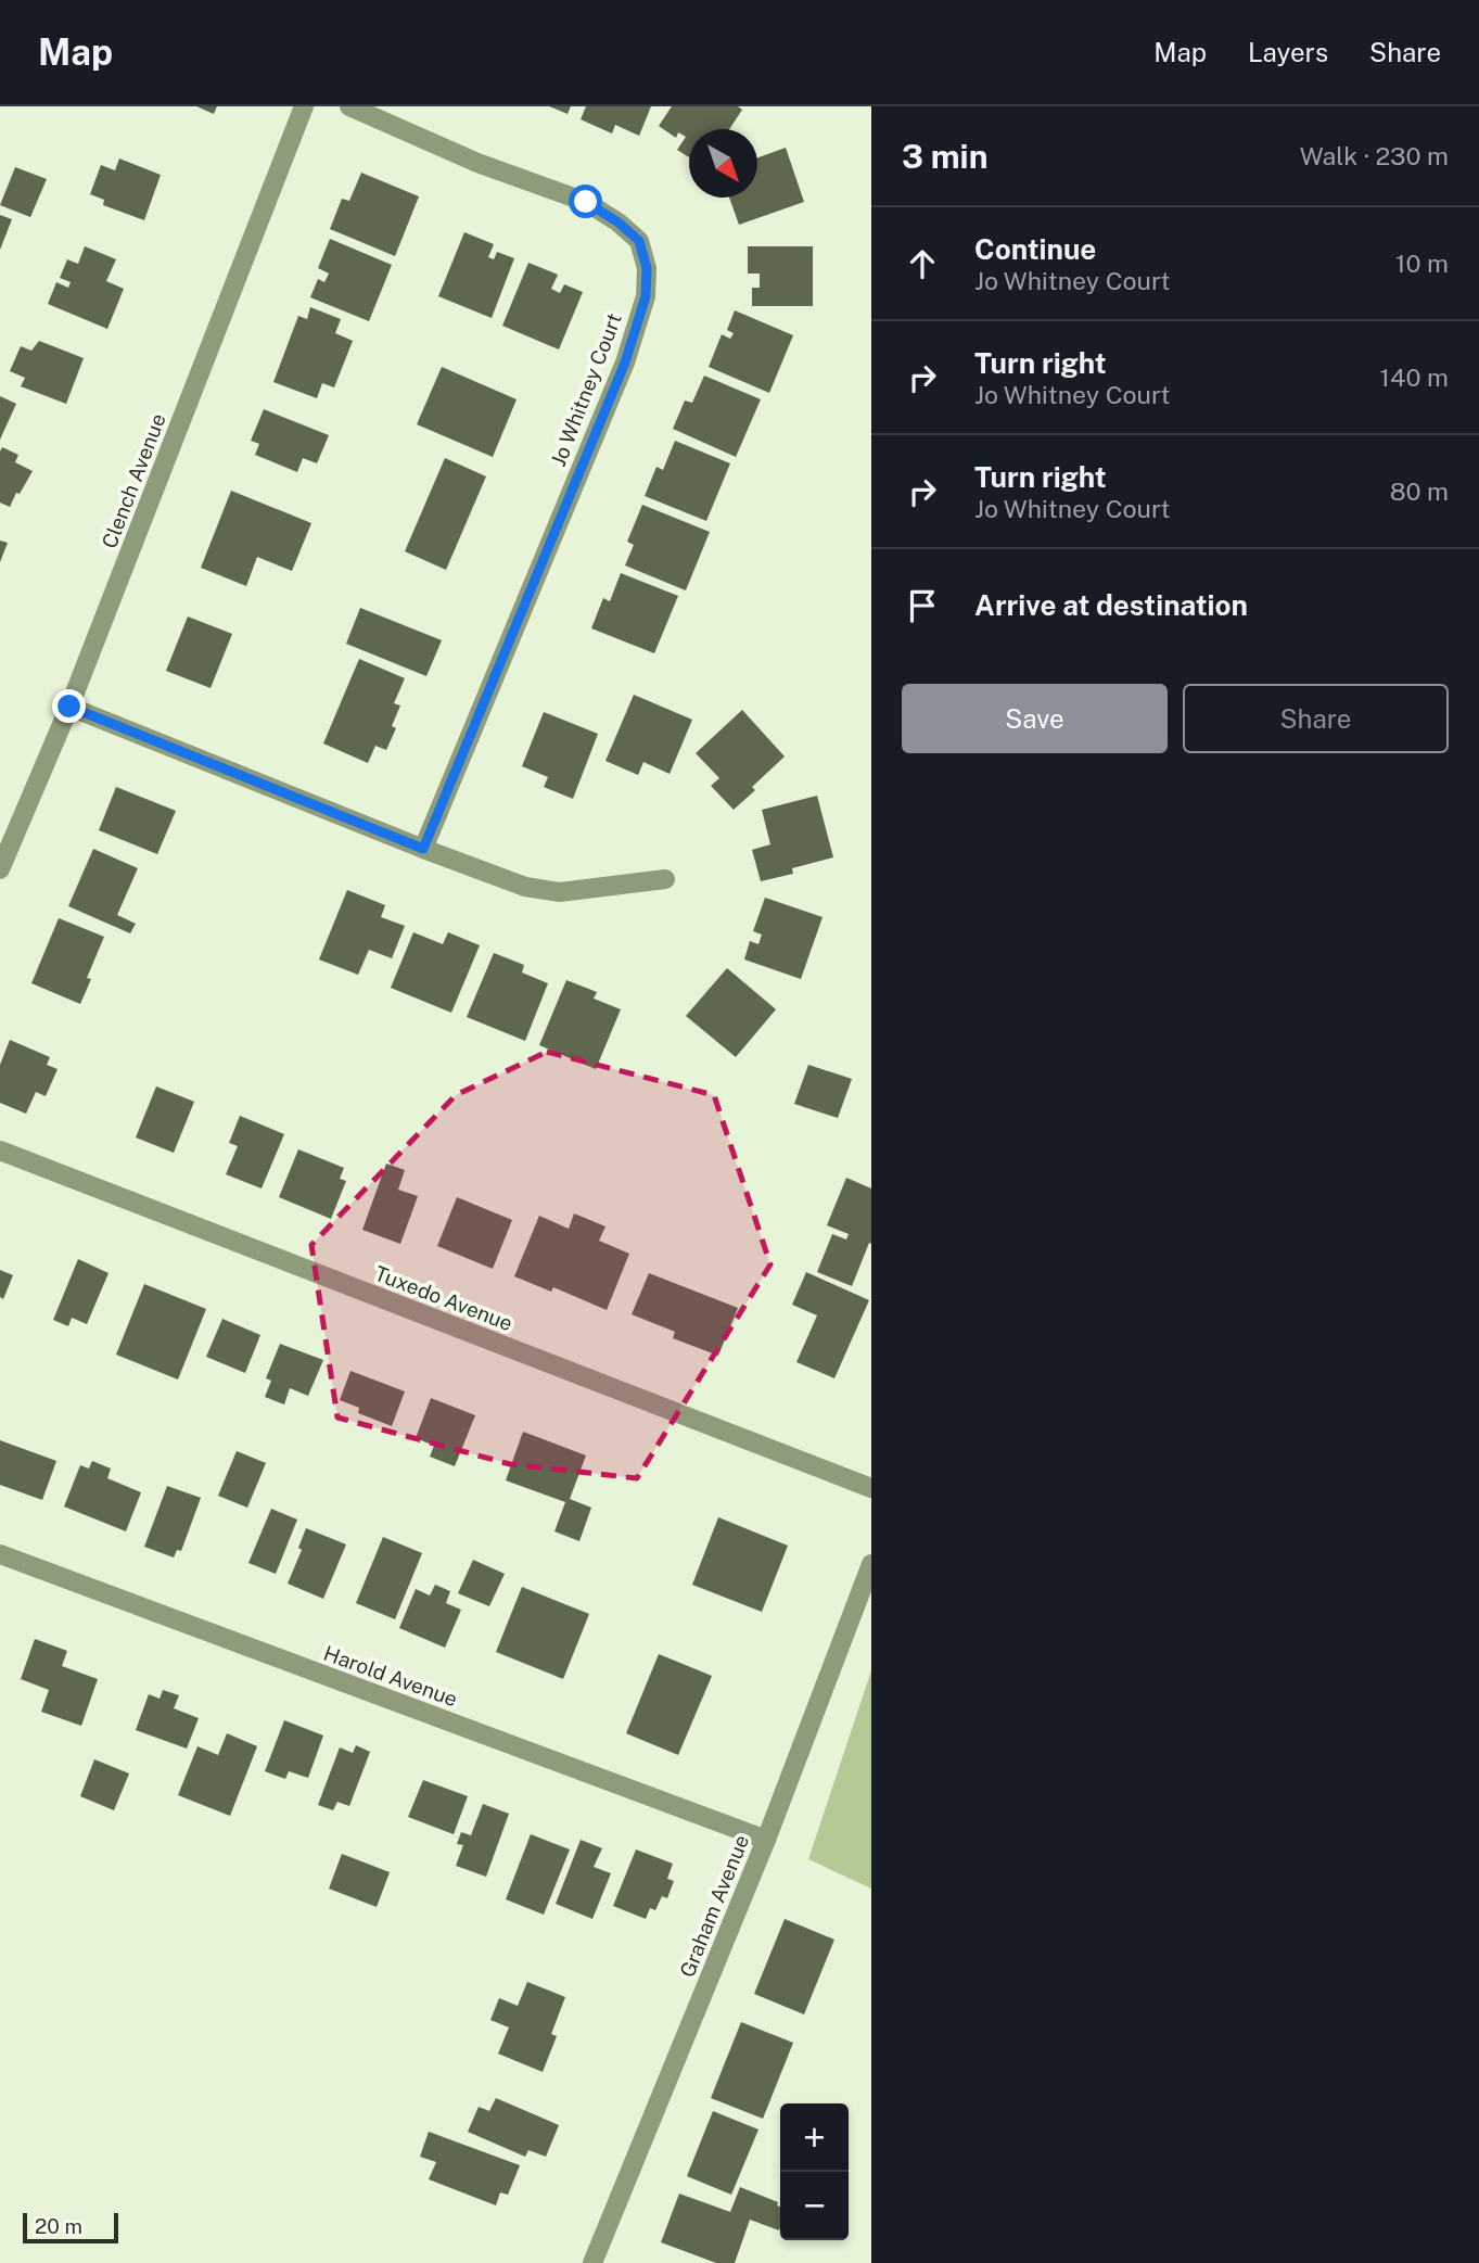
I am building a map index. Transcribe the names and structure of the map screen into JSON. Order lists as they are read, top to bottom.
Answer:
{
  "streets": {
    "street": [
      "Jo Whitney Court",
      "Clench Avenue",
      "Tuxedo Avenue",
      "Harold Avenue",
      "Graham Avenue"
    ]
  },
  "crossings": [
    ["Harold Avenue", "Graham Avenue"]
  ],
  "scale_bar": "20 m",
  "north": "bottom right",
  "page": {
    "header": "Map",
    "nav": ["Map", "Layers", "Share"],
    "heading": ["3 min", "Walk · 230 m"],
    "list": [
      ["Continue", "Jo Whitney Court", "10 m"],
      ["Turn right", "Jo Whitney Court", "140 m"],
      ["Turn right", "Jo Whitney Court", "80 m"],
      "Arrive at destination"
    ],
    "buttons": ["Save", "Share"],
    "map_buttons": ["+", "−"],
    "scale": "20 m"
  }
}
